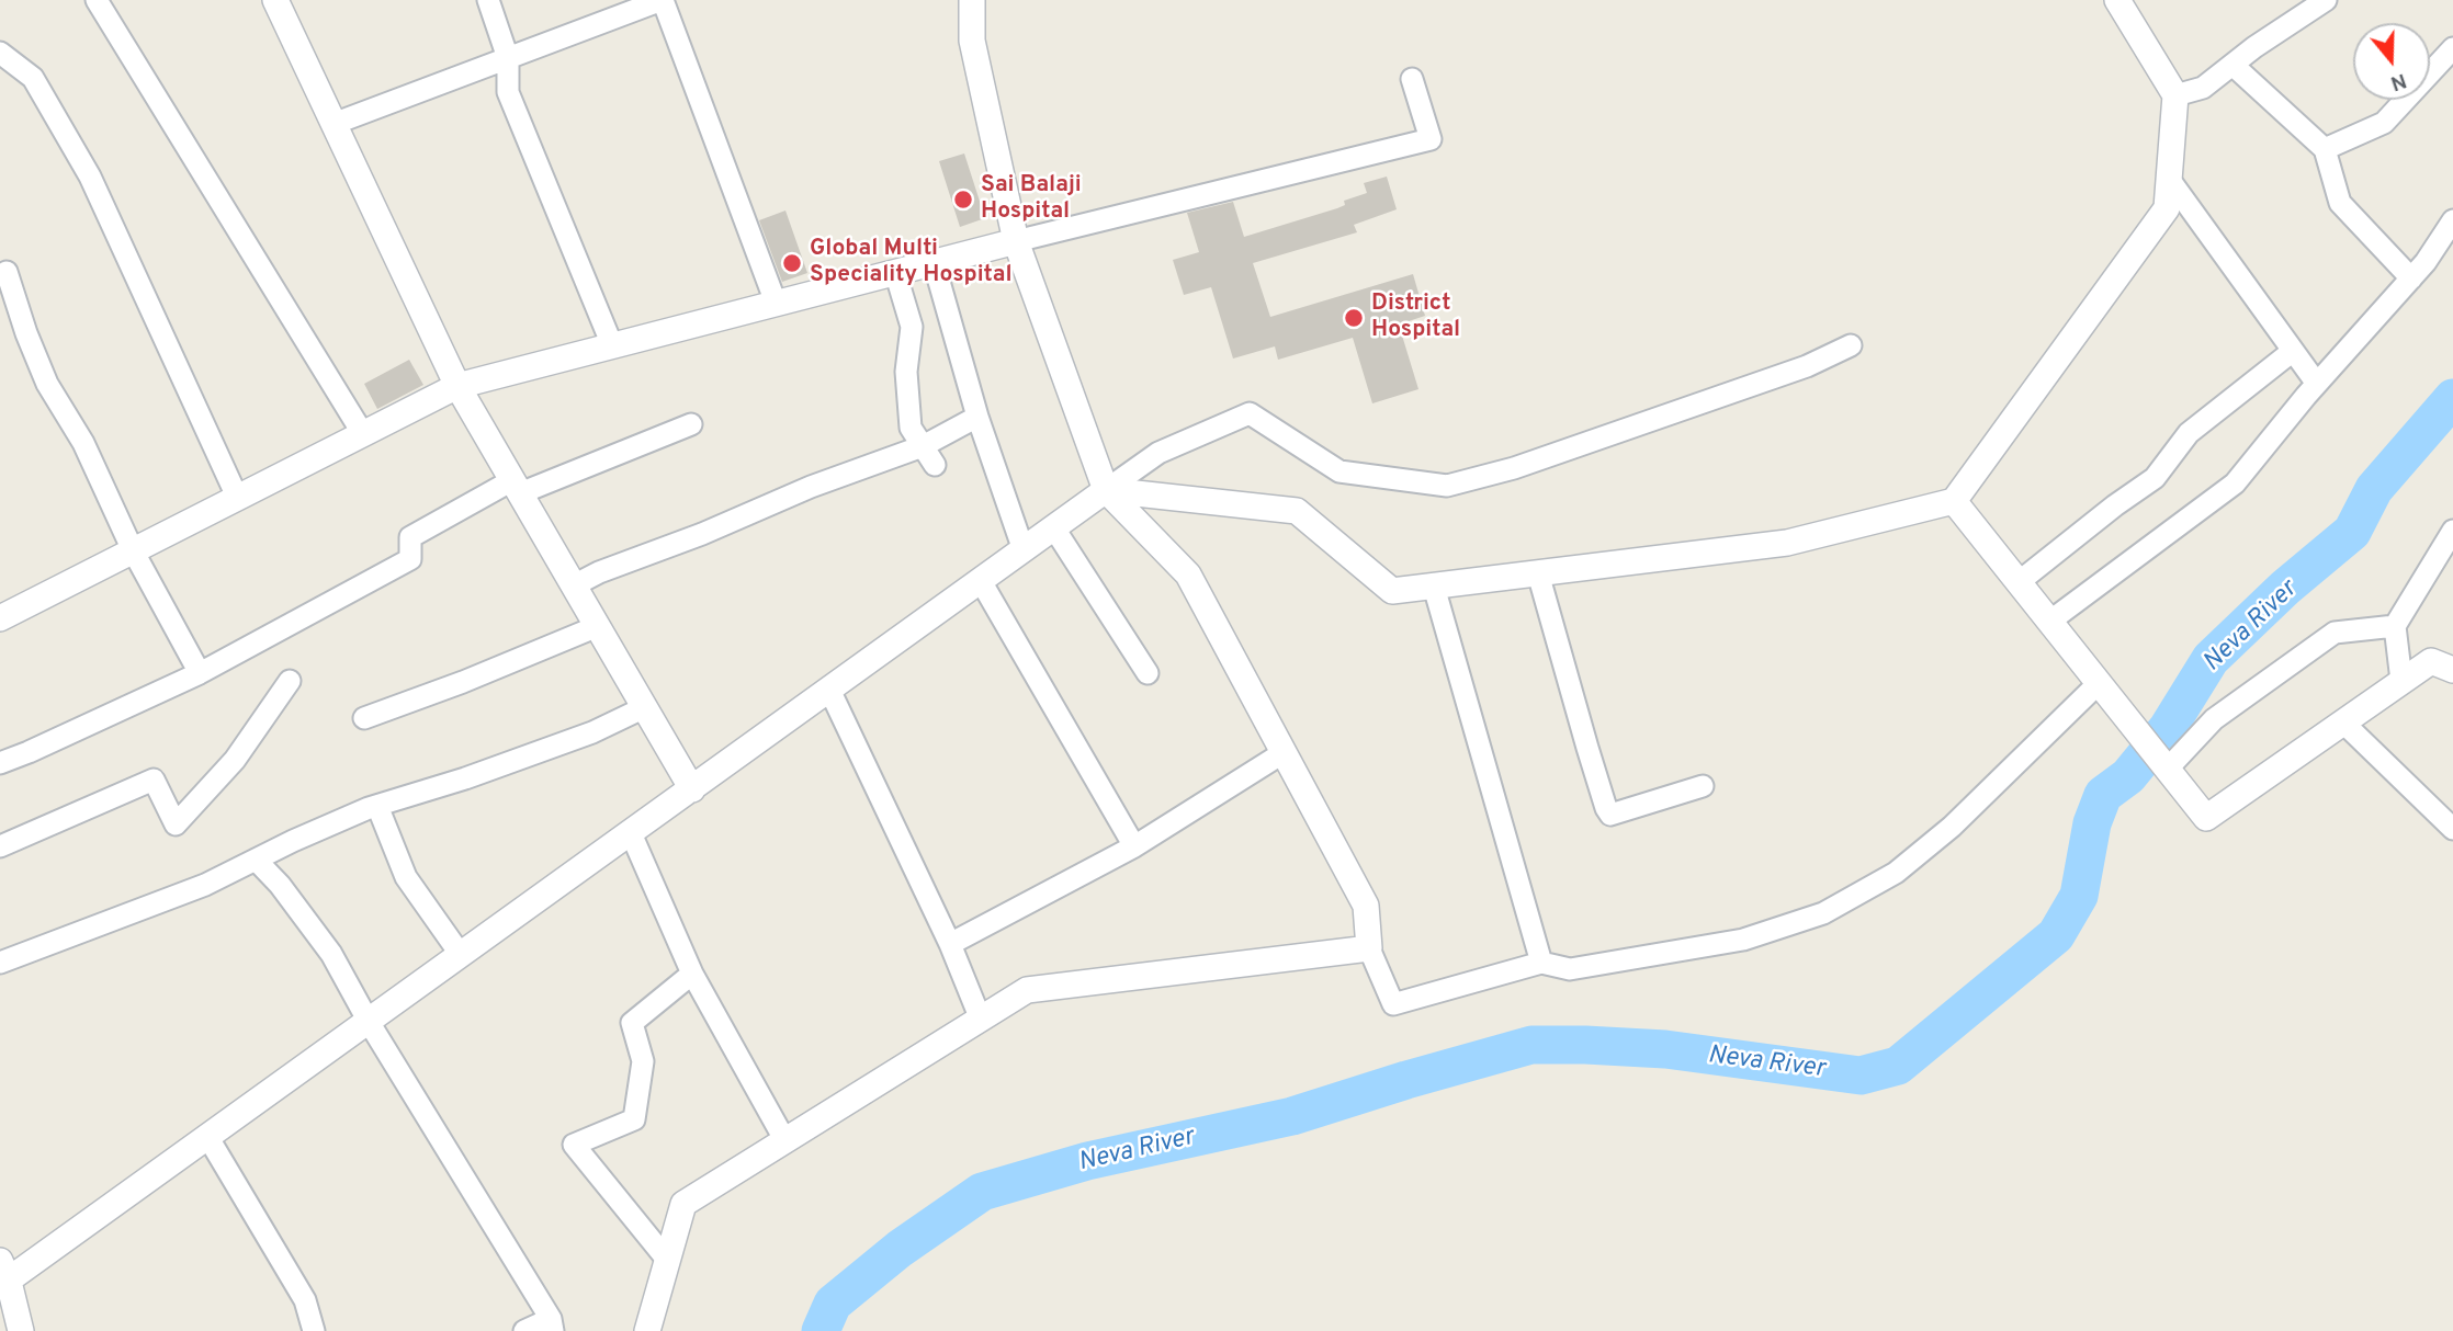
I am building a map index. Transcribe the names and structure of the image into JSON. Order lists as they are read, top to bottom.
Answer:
{
  "water": ["Neva River"],
  "places": ["Sai Balaji Hospital", "Global Multi Speciality Hospital", "District Hospital"],
  "north": "bottom"
}
